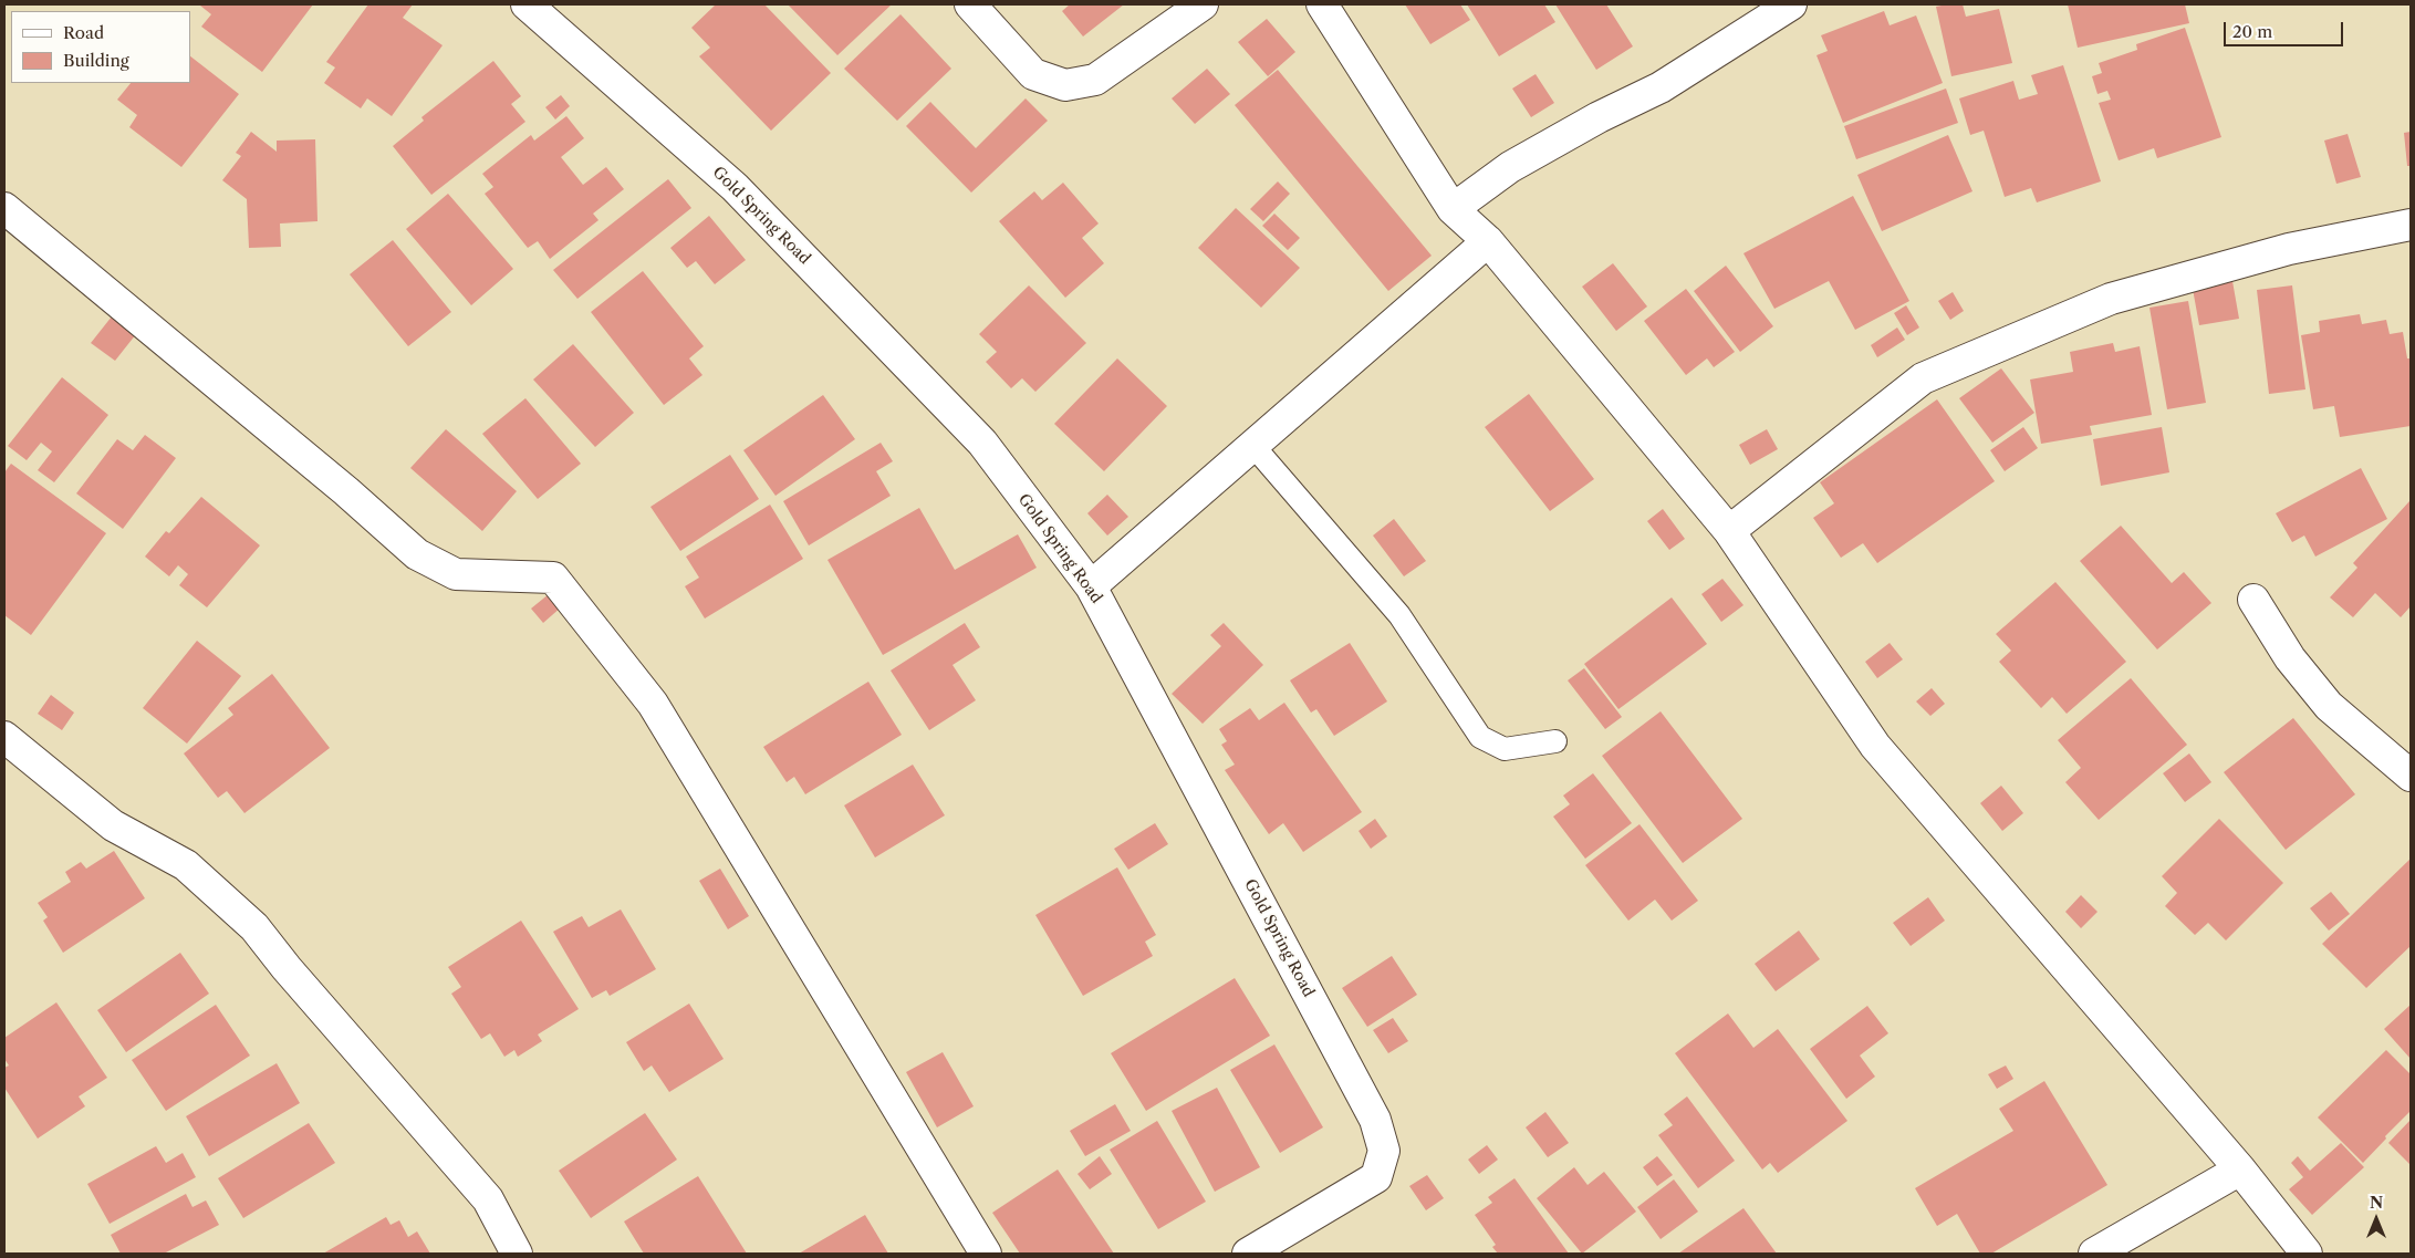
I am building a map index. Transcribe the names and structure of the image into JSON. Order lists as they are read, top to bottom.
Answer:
{
  "streets": {
    "street": ["Gold Spring Road"]
  },
  "legend": ["Road", "Building"],
  "scale_bar": "20 m",
  "north": "top"
}
